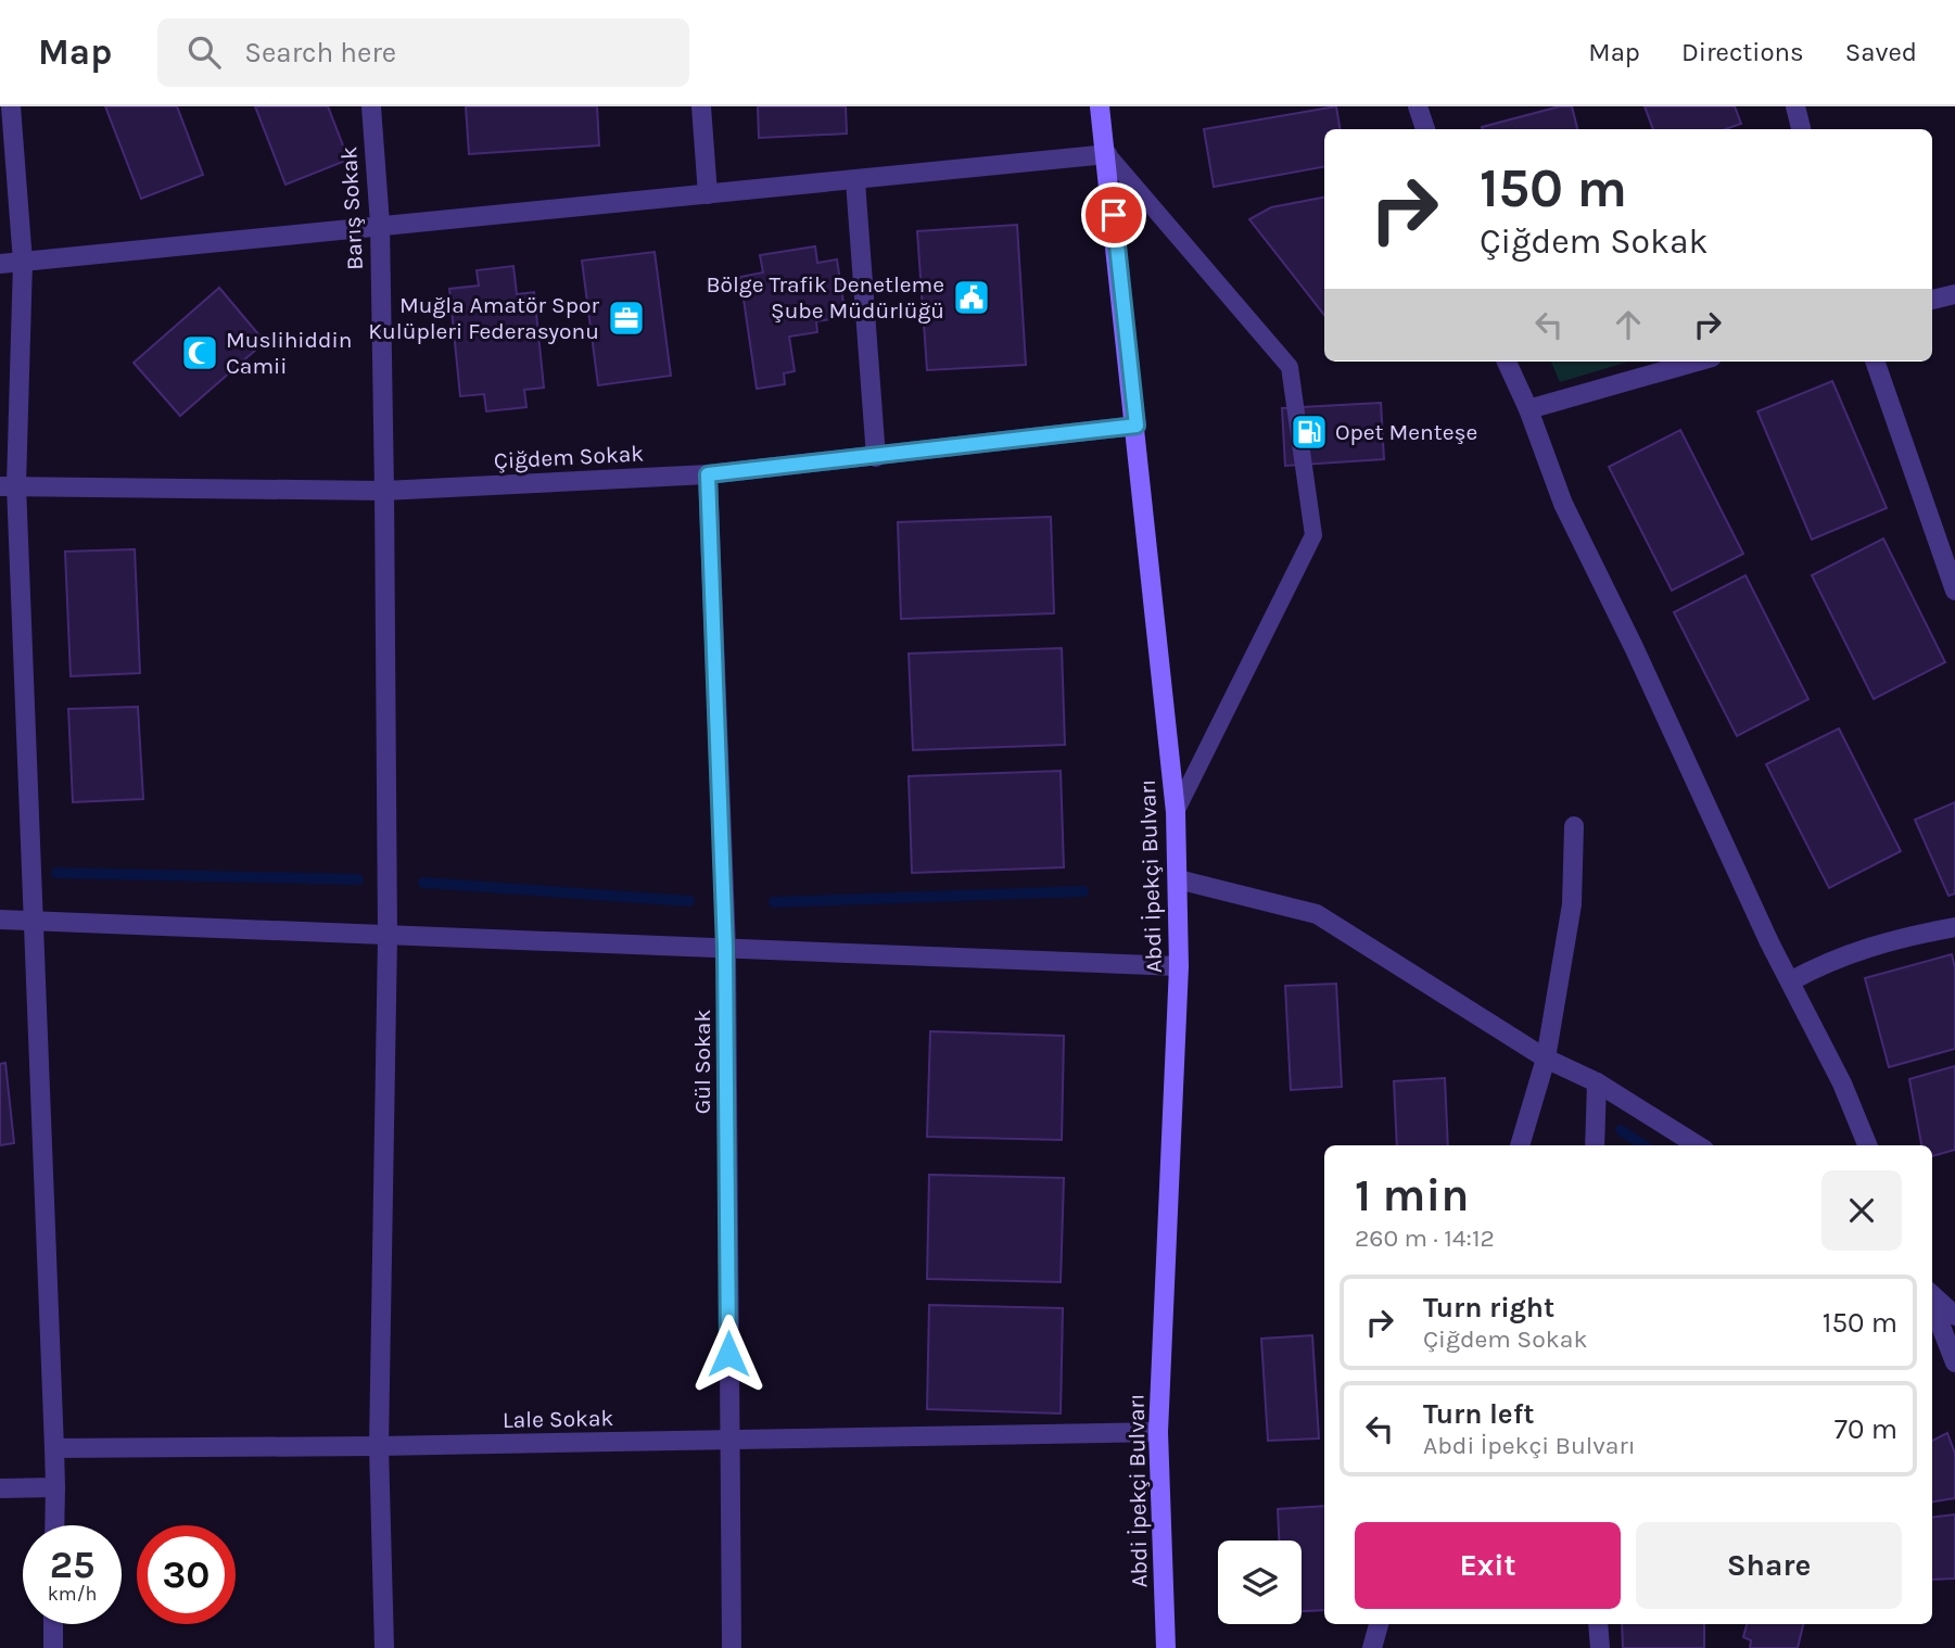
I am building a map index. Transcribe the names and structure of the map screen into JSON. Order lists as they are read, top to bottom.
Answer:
{
  "streets": {
    "main road": ["Abdi İpekçi Bulvarı"],
    "street": [
      "Barış Sokak",
      "Çiğdem Sokak",
      "Gül Sokak",
      "Lale Sokak"
    ]
  },
  "crossings": [
    ["Barış Sokak", "Çiğdem Sokak"],
    ["Barış Sokak", "Lale Sokak"],
    ["Çiğdem Sokak", "Abdi İpekçi Bulvarı"],
    ["Çiğdem Sokak", "Gül Sokak"],
    ["Abdi İpekçi Bulvarı", "Lale Sokak"],
    ["Gül Sokak", "Lale Sokak"]
  ],
  "places": {
    "public building": ["Bölge Trafik Denetleme Şube Müdürlüğü"],
    "office": ["Muğla Amatör Spor Kulüpleri Federasyonu"],
    "mosque": ["Muslihiddin Camii"],
    "fuel station": ["Opet Menteşe"]
  },
  "page": {
    "header": "Map",
    "search": "Search here",
    "nav": ["Map", "Directions", "Saved"],
    "turn": ["150 m", "Çiğdem Sokak"],
    "heading": ["1 min", "260 m · 14:12"],
    "list": [
      {
        "name": "Turn right",
        "note": "Çiğdem Sokak",
        "value": "150 m"
      },
      {
        "name": "Turn left",
        "note": "Abdi İpekçi Bulvarı",
        "value": "70 m"
      }
    ],
    "buttons": ["Exit", "Share"],
    "speed": "25 km/h",
    "limit": "30"
  }
}
